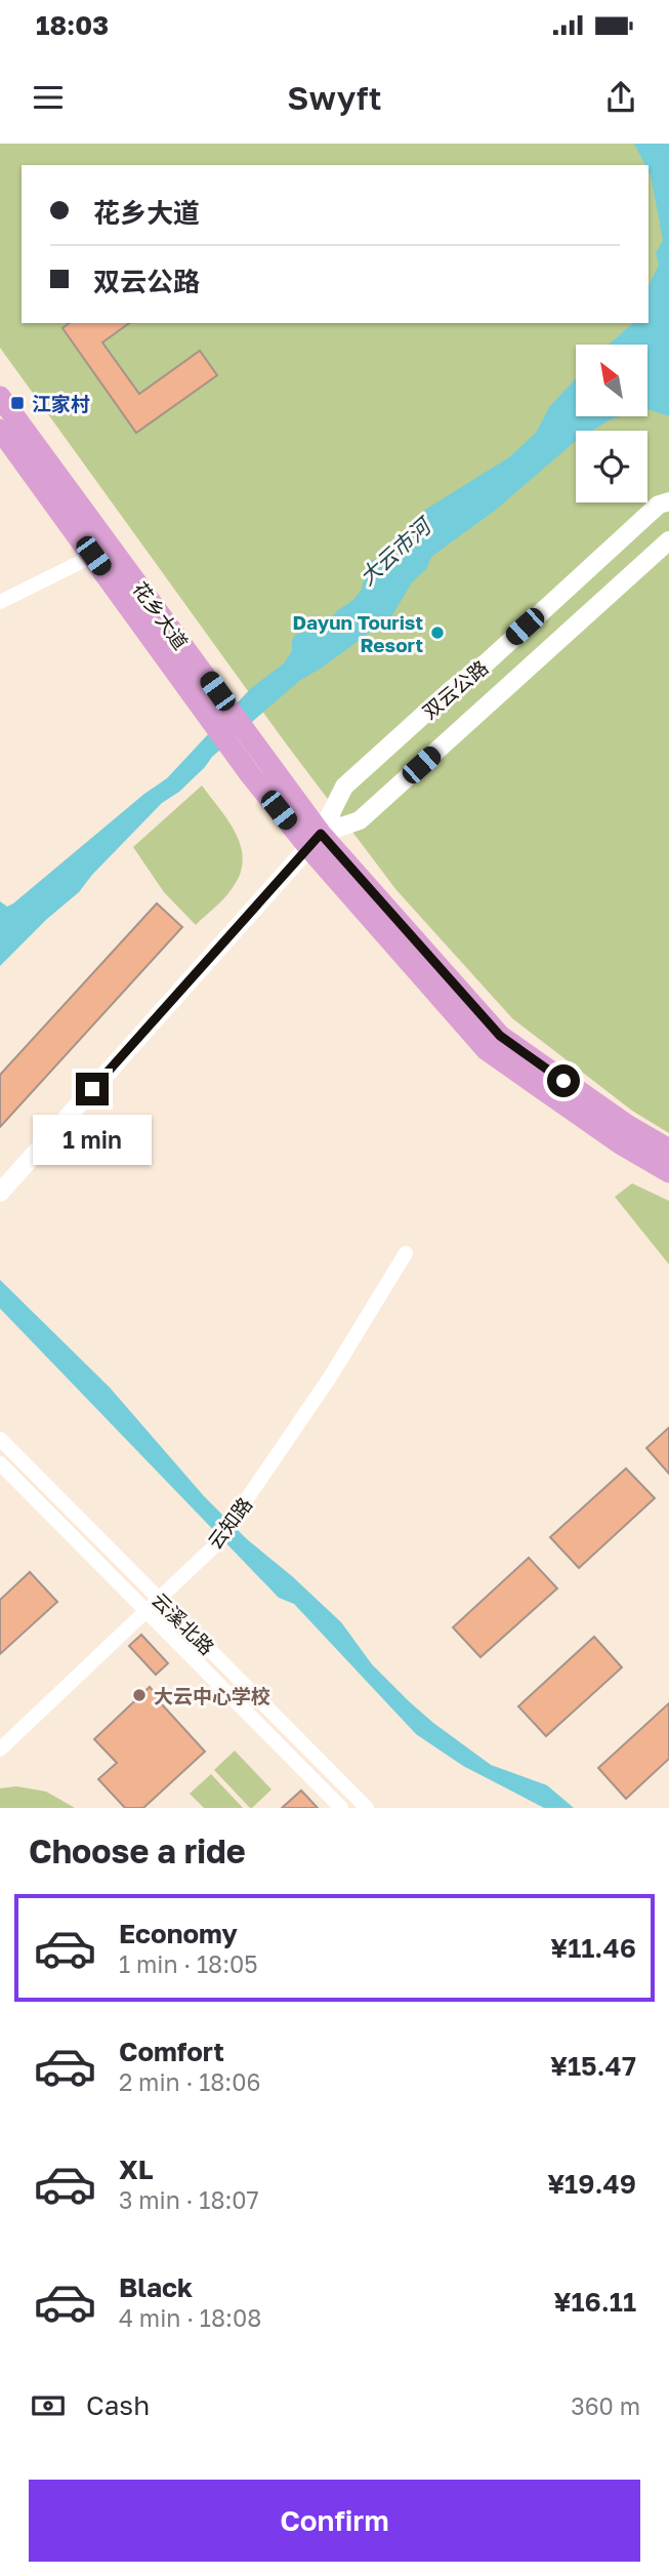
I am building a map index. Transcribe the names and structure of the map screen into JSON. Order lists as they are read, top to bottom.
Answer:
{
  "streets": {
    "main road": ["花乡大道"],
    "street": ["双云公路", "云知路", "云溪北路"]
  },
  "crossings": [
    ["花乡大道", "双云公路"],
    ["云知路", "云溪北路"]
  ],
  "water": ["大云市河"],
  "places": {
    "transit": ["江家村"],
    "other": ["Dayun Tourist Resort", "大云中心学校"]
  },
  "north": "top left",
  "page": {
    "status": "18:03",
    "header": "Swyft",
    "banner": ["花乡大道", "双云公路"],
    "bubble": "1 min",
    "heading": "Choose a ride",
    "list": [
      {
        "name": "Economy",
        "note": "1 min · 18:05",
        "value": "¥11.46"
      },
      {
        "name": "Comfort",
        "note": "2 min · 18:06",
        "value": "¥15.47"
      },
      {
        "name": "XL",
        "note": "3 min · 18:07",
        "value": "¥19.49"
      },
      {
        "name": "Black",
        "note": "4 min · 18:08",
        "value": "¥16.11"
      }
    ],
    "pay": ["Cash", "360 m"],
    "buttons": "Confirm"
  }
}
